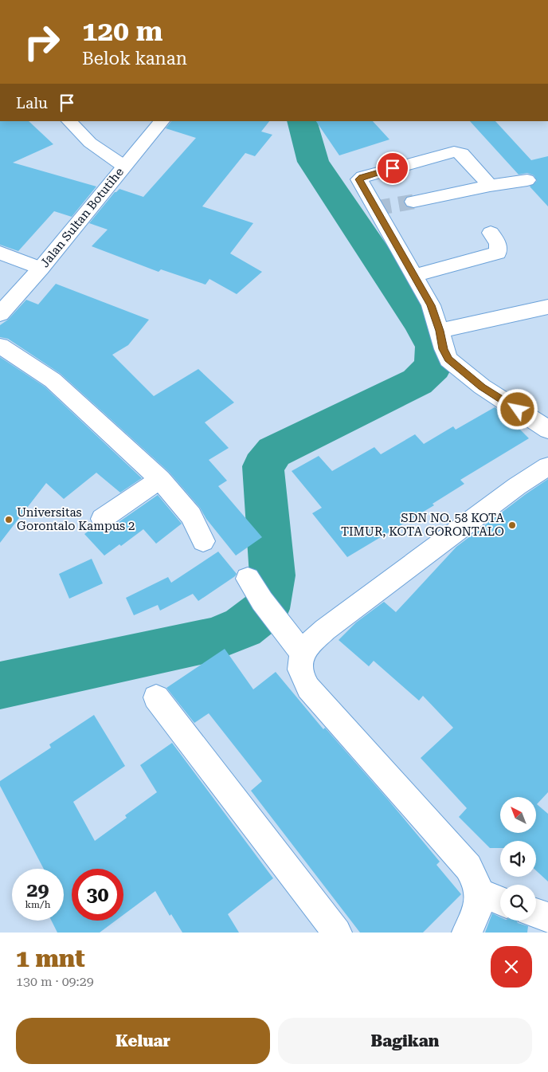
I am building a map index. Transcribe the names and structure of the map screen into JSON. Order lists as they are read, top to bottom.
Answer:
{
  "streets": {
    "street": ["Jalan Sultan Botutihe"]
  },
  "places": ["Universitas Gorontalo Kampus 2", "SDN NO. 58 KOTA TIMUR, KOTA GORONTALO"],
  "north": "top left",
  "page": {
    "turn": ["120 m", "Belok kanan"],
    "then": "Lalu",
    "speed": "29 km/h",
    "limit": "30",
    "heading": ["1 mnt", "130 m · 09:29"],
    "buttons": ["Keluar", "Bagikan"]
  }
}
